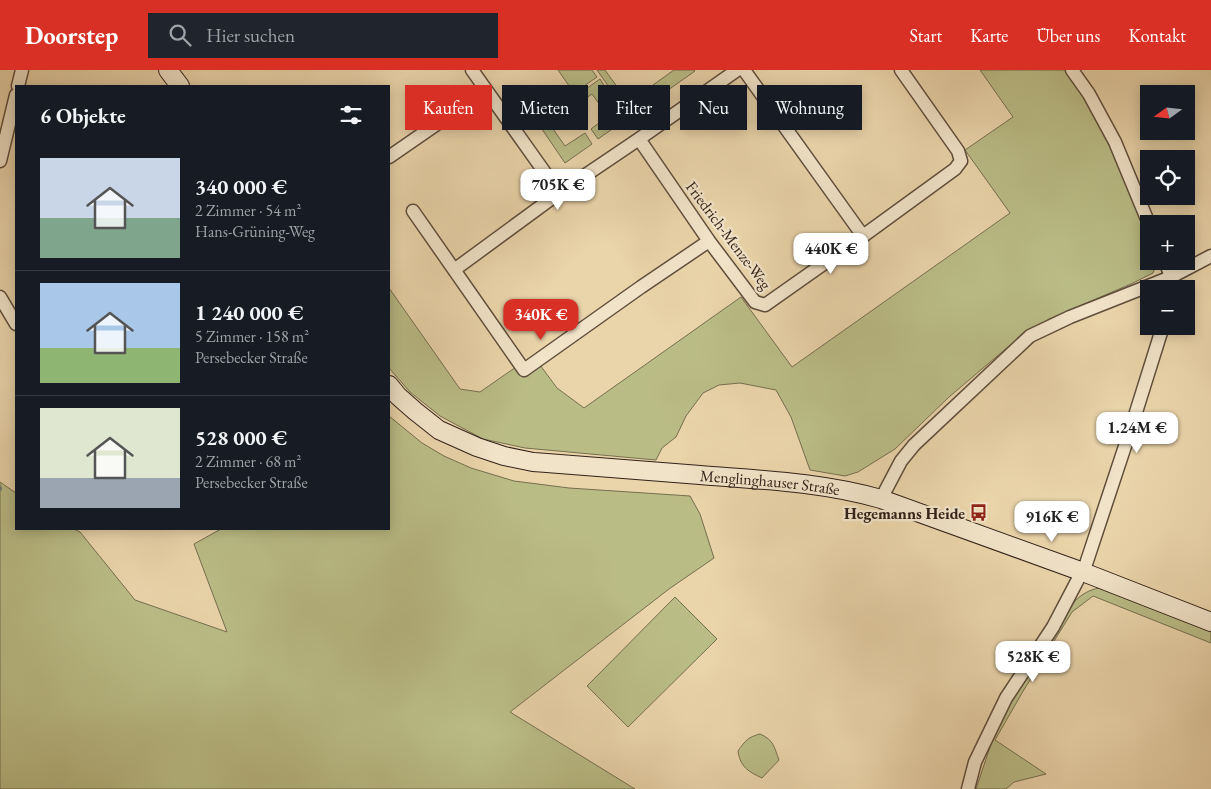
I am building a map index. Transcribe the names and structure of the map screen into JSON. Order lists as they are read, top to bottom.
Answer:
{
  "streets": {
    "street": ["Friedrich-Menze-Weg", "Menglinghauser Straße"]
  },
  "places": {
    "bus stop": ["Hegemanns Heide"]
  },
  "north": "left",
  "page": {
    "header": "Doorstep",
    "search": "Hier suchen",
    "nav": [
      "Start",
      "Karte",
      "Über uns",
      "Kontakt"
    ],
    "map_buttons": ["+", "−"],
    "chip": [
      "Kaufen",
      "Mieten",
      "Filter",
      "Neu",
      "Wohnung"
    ],
    "heading": "6 Objekte",
    "list": [
      {
        "name": "340 000 €",
        "note": "2 Zimmer · 54 m² · Hans-Grüning-Weg"
      },
      {
        "name": "1 240 000 €",
        "note": "5 Zimmer · 158 m² · Persebecker Straße"
      },
      {
        "name": "528 000 €",
        "note": "2 Zimmer · 68 m² · Persebecker Straße"
      }
    ],
    "price": [
      "705K €",
      "440K €",
      "340K €",
      "1.24M €",
      "916K €",
      "528K €"
    ]
  }
}
